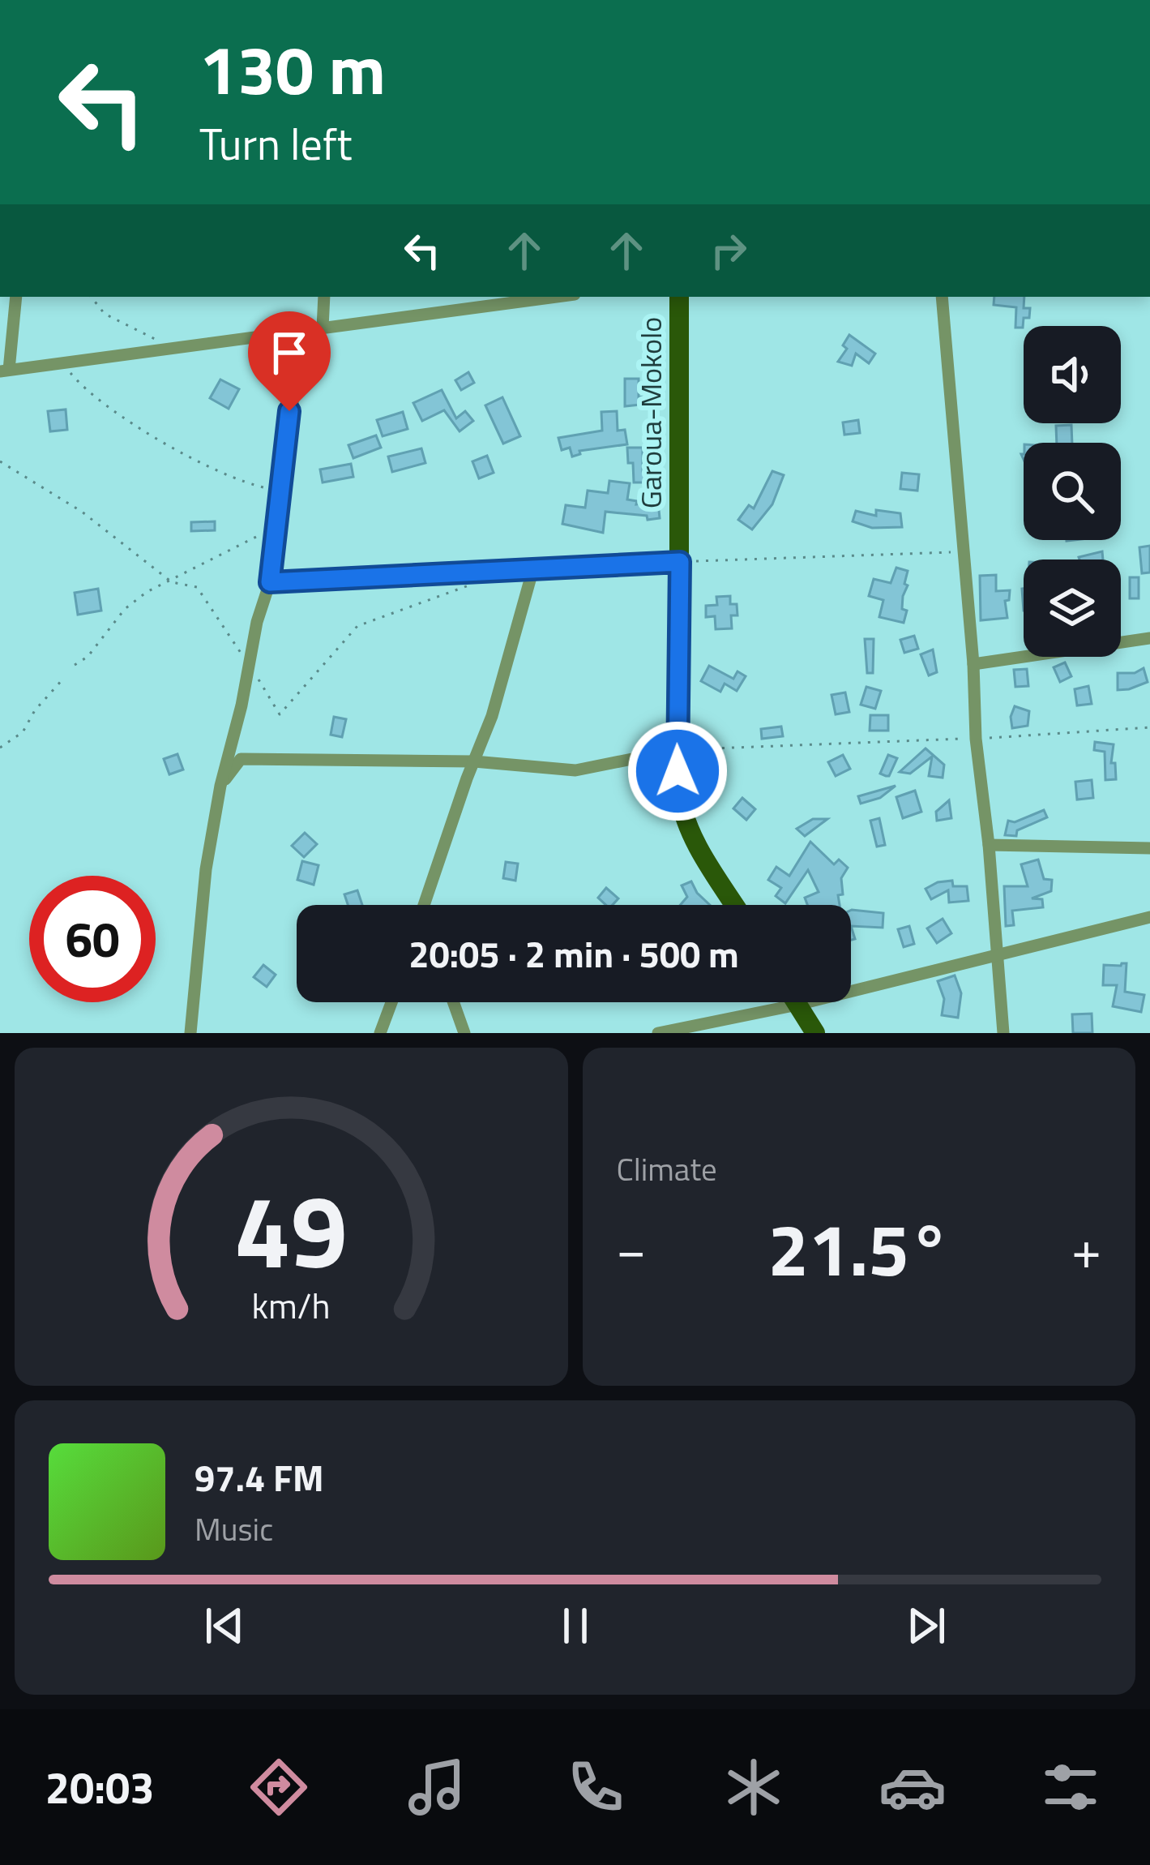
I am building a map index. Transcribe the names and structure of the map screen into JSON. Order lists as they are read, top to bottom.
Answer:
{
  "streets": {
    "main road": ["Garoua-Mokolo"]
  },
  "page": {
    "turn": ["130 m", "Turn left"],
    "limit": "60",
    "trip": "20:05 · 2 min · 500 m",
    "tile": "Climate",
    "heat": ["−", "21.5°", "+"],
    "song": ["97.4 FM", "Music"],
    "tabs": "20:03",
    "gauge": ["49", "km/h"]
  }
}
